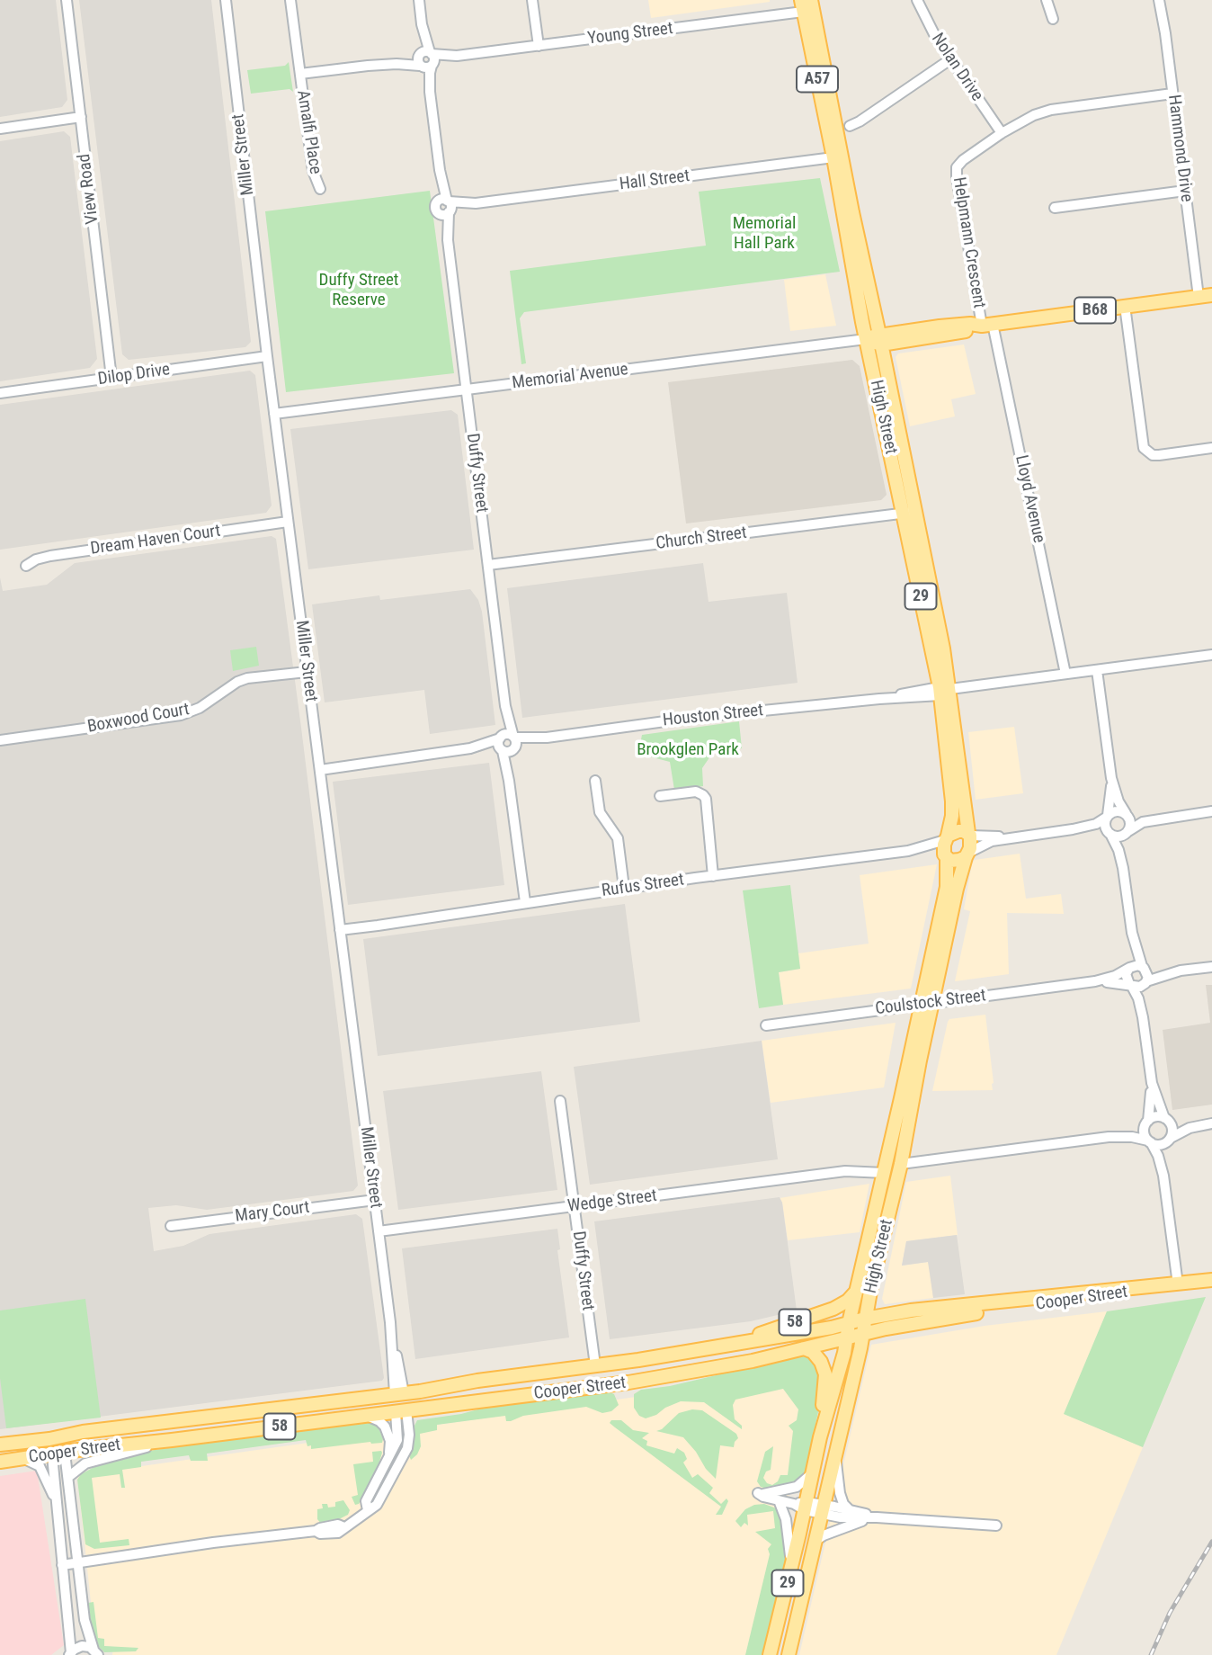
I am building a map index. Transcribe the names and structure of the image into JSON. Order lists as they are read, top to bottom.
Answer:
{
  "streets": {
    "main road": [
      "A57",
      "B68",
      "Memorial Avenue",
      "High Street",
      "29",
      "Wedge Street",
      "Cooper Street",
      "58"
    ],
    "street": [
      "Young Street",
      "Nolan Drive",
      "Amalfi Place",
      "Hammond Drive",
      "Miller Street",
      "Hall Street",
      "View Road",
      "Helpmann Crescent",
      "Dilop Drive",
      "Duffy Street",
      "Lloyd Avenue",
      "Church Street",
      "Dream Haven Court",
      "Houston Street",
      "Boxwood Court",
      "Rufus Street",
      "Coulstock Street",
      "Mary Court"
    ]
  },
  "crossings": [
    ["Young Street", "Amalfi Place"],
    ["Young Street", "High Street"],
    ["Young Street", "Duffy Street"],
    ["Nolan Drive", "Helpmann Crescent"],
    ["Hammond Drive", "Helpmann Crescent"],
    ["Hammond Drive", "Memorial Avenue"],
    ["Miller Street", "Dilop Drive"],
    ["Miller Street", "Memorial Avenue"],
    ["Miller Street", "Dream Haven Court"],
    ["Miller Street", "Houston Street"],
    ["Miller Street", "Boxwood Court"],
    ["Miller Street", "Rufus Street"],
    ["Miller Street", "Wedge Street"],
    ["Miller Street", "Mary Court"],
    ["Miller Street", "Cooper Street"],
    ["Hall Street", "High Street"],
    ["Hall Street", "Duffy Street"],
    ["View Road", "Dilop Drive"],
    ["Helpmann Crescent", "Memorial Avenue"],
    ["Helpmann Crescent", "Lloyd Avenue"],
    ["Memorial Avenue", "High Street"],
    ["Memorial Avenue", "Duffy Street"],
    ["Memorial Avenue", "Lloyd Avenue"],
    ["High Street", "Church Street"],
    ["High Street", "29"],
    ["High Street", "Houston Street"],
    ["High Street", "Rufus Street"],
    ["High Street", "Coulstock Street"],
    ["High Street", "Wedge Street"],
    ["High Street", "Cooper Street"],
    ["High Street", "58"],
    ["Duffy Street", "Church Street"],
    ["Duffy Street", "Houston Street"],
    ["Duffy Street", "Wedge Street"],
    ["Duffy Street", "Cooper Street"],
    ["Lloyd Avenue", "Houston Street"],
    ["29", "Rufus Street"],
    ["Cooper Street", "58"]
  ],
  "parks": ["Memorial Hall Park", "Duffy Street Reserve", "Brookglen Park"]
}
